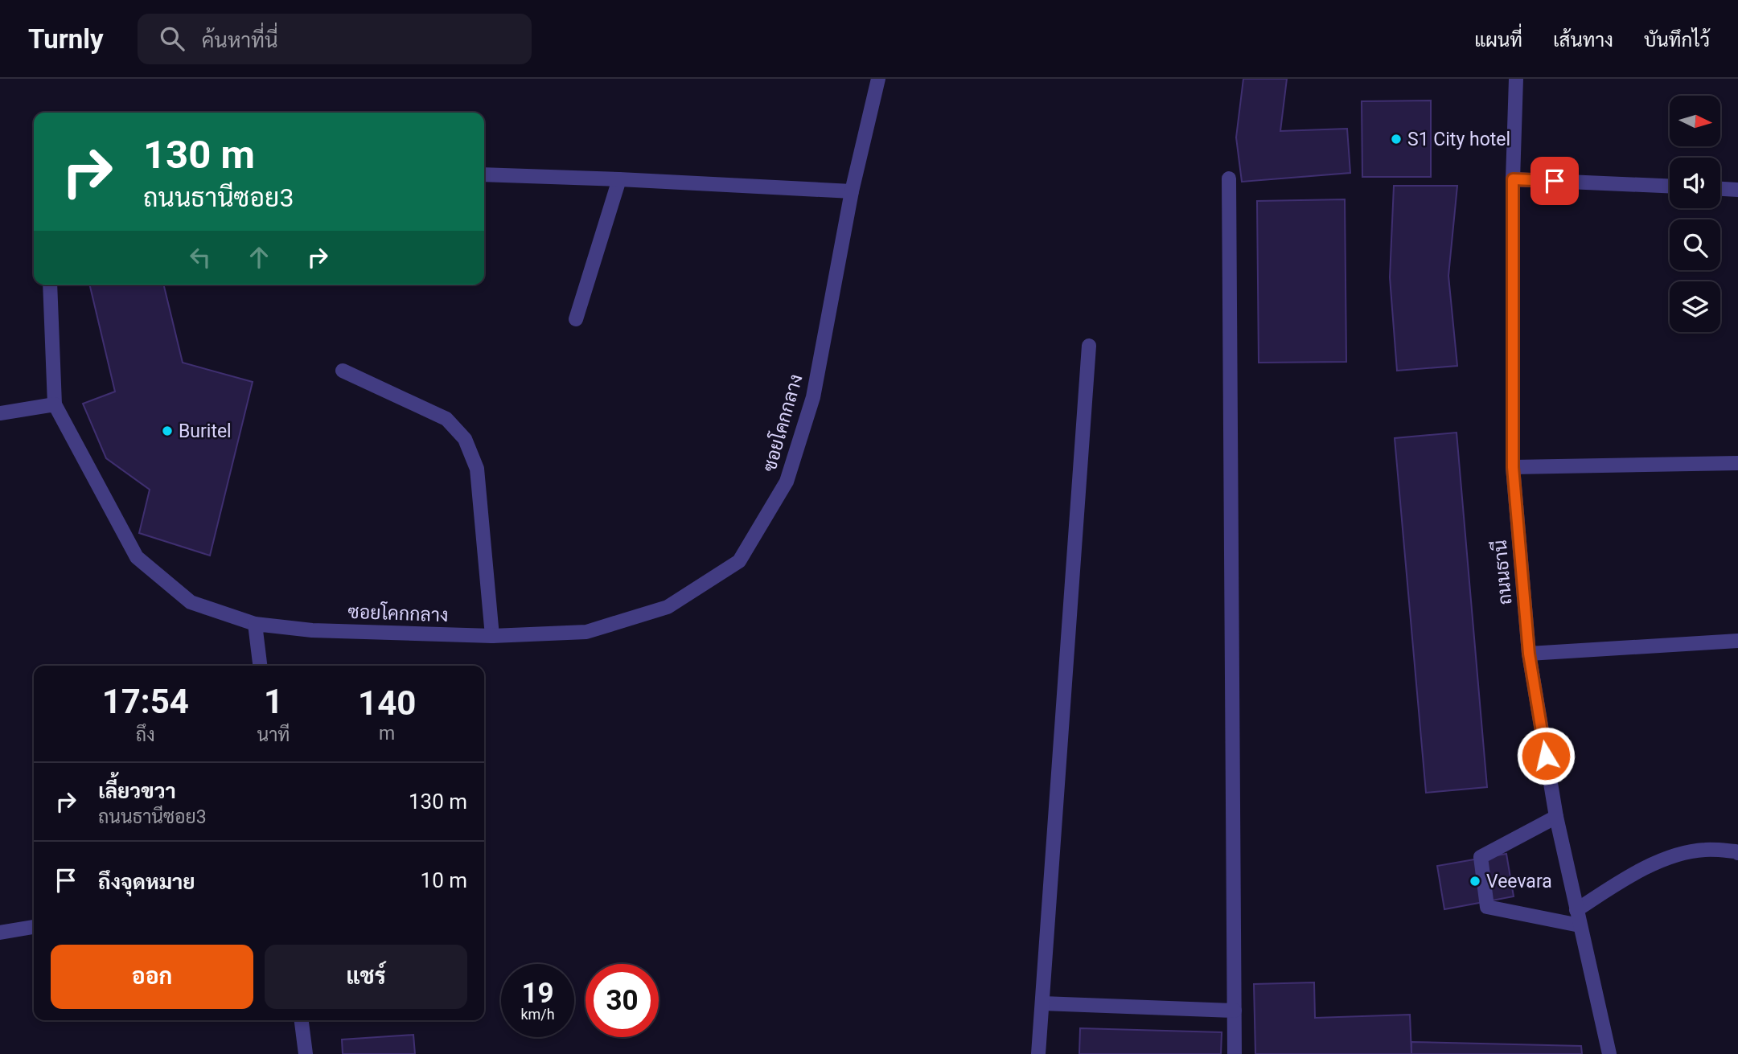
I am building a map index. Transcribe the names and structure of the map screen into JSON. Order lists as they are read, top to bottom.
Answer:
{
  "streets": {
    "street": ["ซอยโคกกลาง", "ถนนธานี"]
  },
  "places": ["S1 City hotel", "Buritel", "Veevara"],
  "north": "right",
  "page": {
    "header": "Turnly",
    "search": "ค้นหาที่นี่",
    "nav": ["แผนที่", "เส้นทาง", "บันทึกไว้"],
    "turn": ["130 m", "ถนนธานีซอย3"],
    "eta": [
      "17:54",
      "ถึง",
      "1",
      "นาที",
      "140",
      "m"
    ],
    "list": [
      {
        "name": "เลี้ยวขวา",
        "note": "ถนนธานีซอย3",
        "value": "130 m"
      },
      {
        "name": "ถึงจุดหมาย",
        "value": "10 m"
      }
    ],
    "buttons": ["ออก", "แชร์"],
    "speed": "19 km/h",
    "limit": "30"
  }
}
